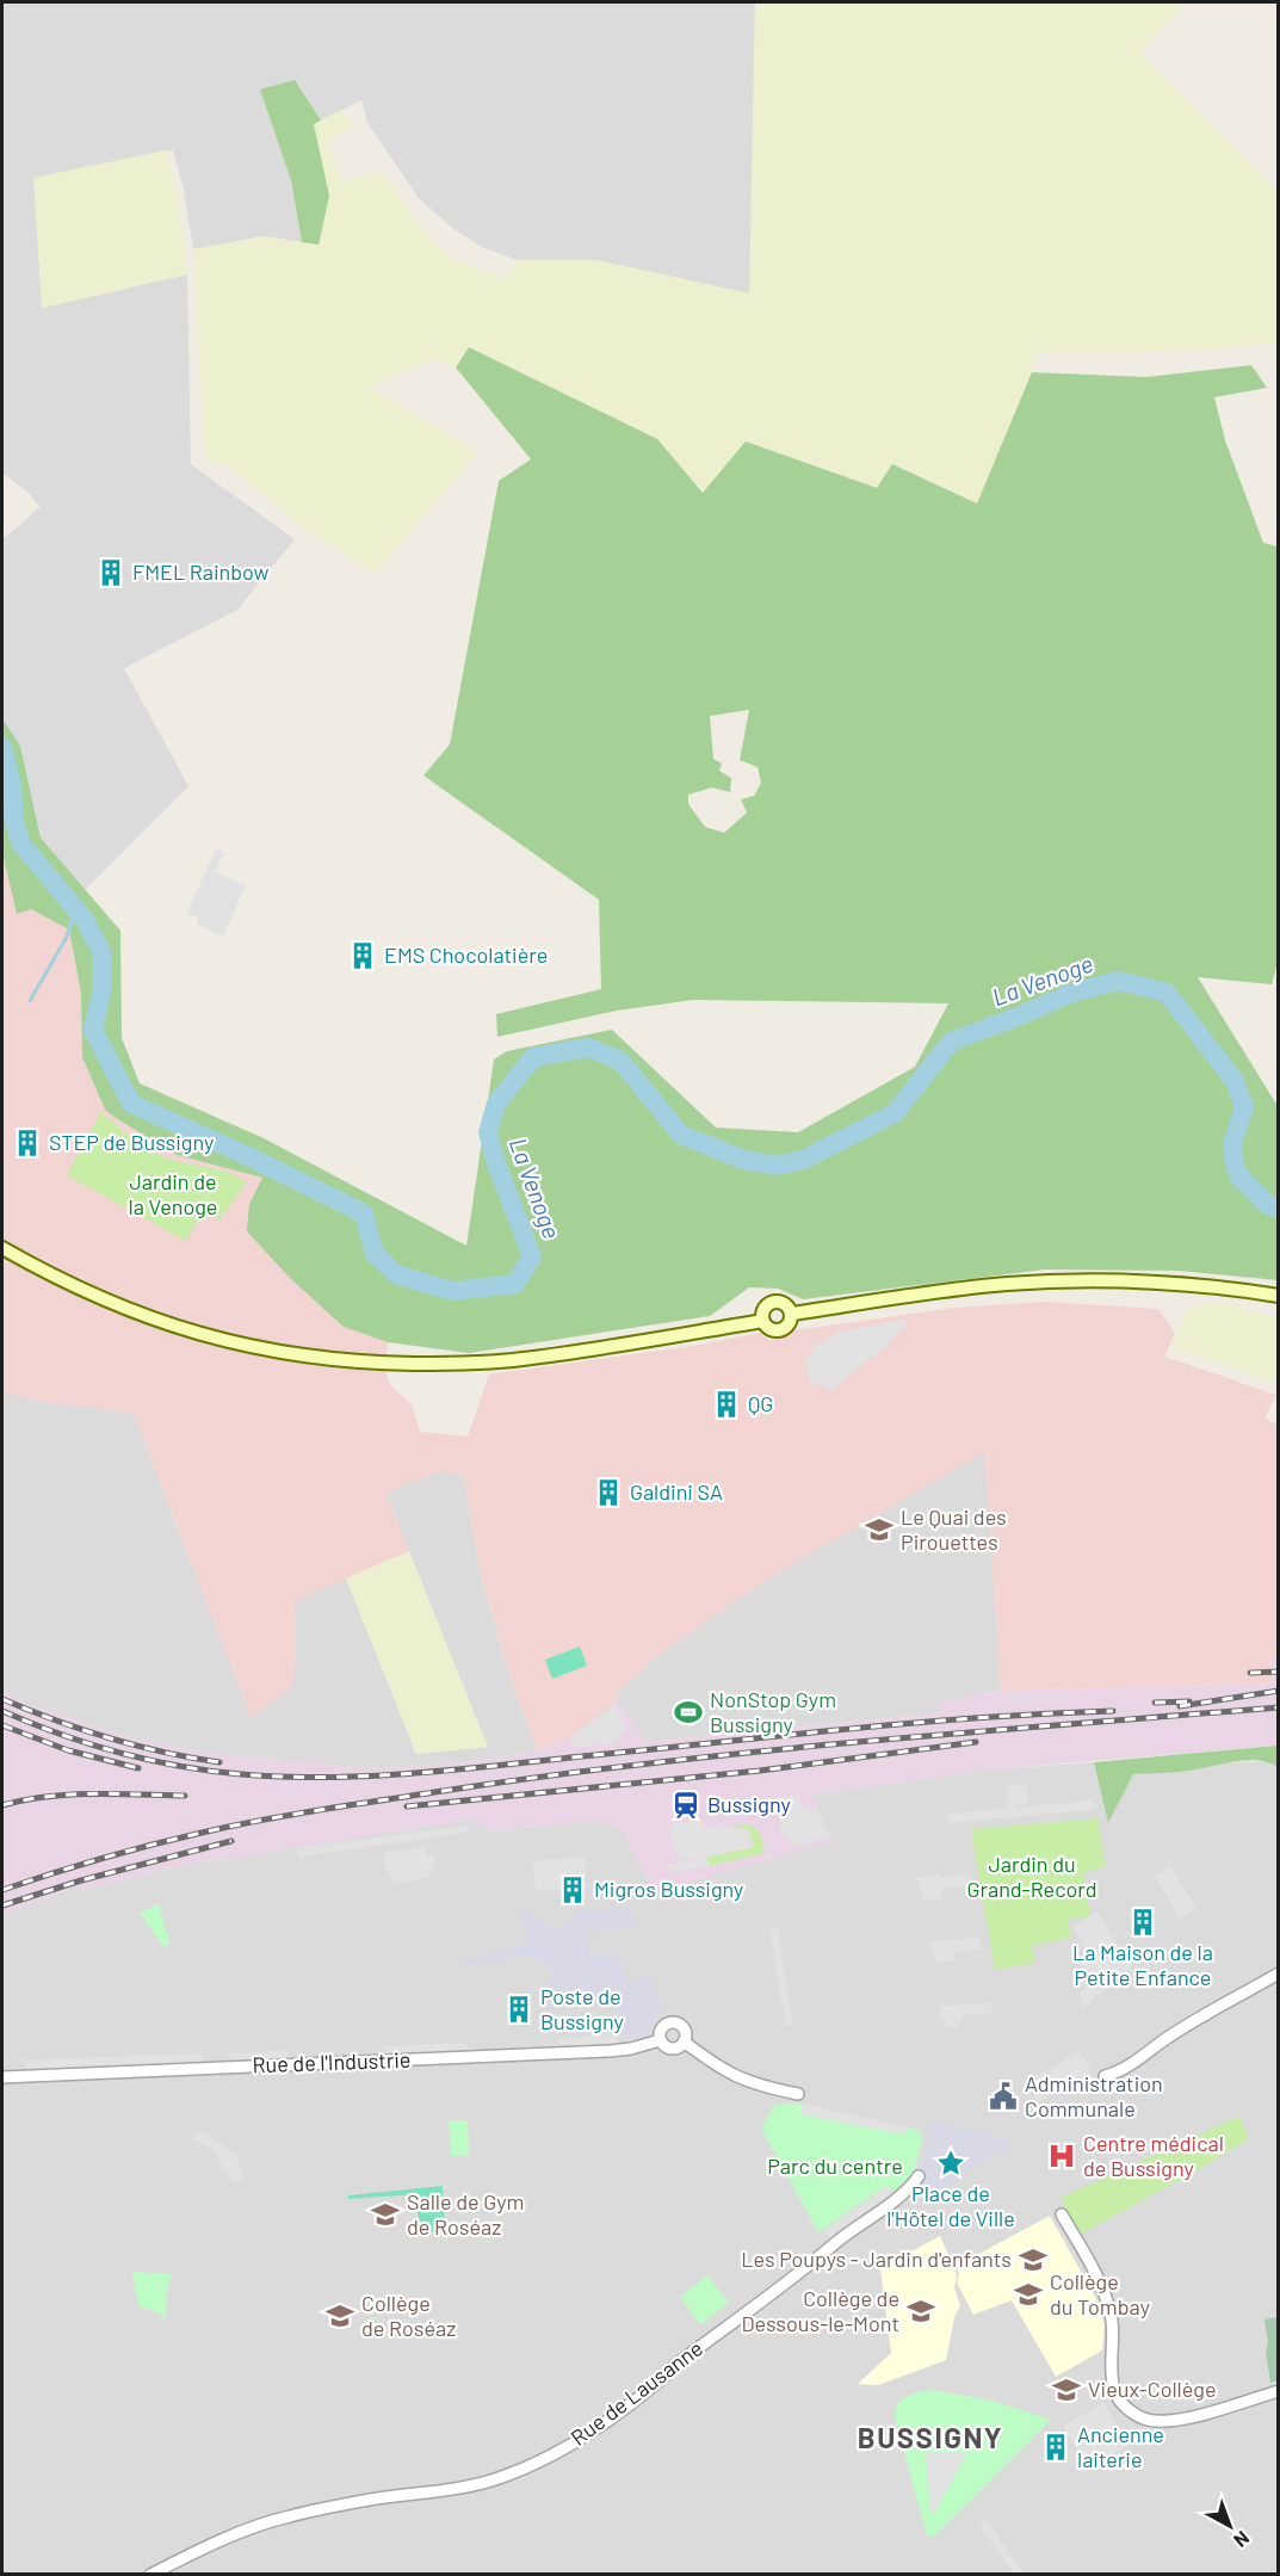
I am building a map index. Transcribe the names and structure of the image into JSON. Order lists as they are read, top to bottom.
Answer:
{
  "streets": {
    "street": ["Rue de l'Industrie", "Rue de Lausanne"]
  },
  "districts": ["BUSSIGNY"],
  "water": ["La Venoge"],
  "parks": ["Jardin de la Venoge", "Jardin du Grand-Record", "Parc du centre"],
  "places": {
    "building": [
      "FMEL Rainbow",
      "EMS Chocolatière",
      "STEP de Bussigny",
      "QG",
      "Galdini SA",
      "Migros Bussigny",
      "La Maison de la Petite Enfance",
      "Poste de Bussigny",
      "Ancienne laiterie"
    ],
    "school or university": [
      "Le Quai des Pirouettes",
      "Salle de Gym de Roséaz",
      "Les Poupys - Jardin d'enfants",
      "Collège du Tombay",
      "Collège de Dessous-le-Mont",
      "Collège de Roséaz",
      "Vieux-Collège"
    ],
    "sports": ["NonStop Gym Bussigny"],
    "station": ["Bussigny"],
    "public building": ["Administration Communale"],
    "hospital": ["Centre médical de Bussigny"],
    "place": ["Place de l'Hôtel de Ville"]
  },
  "north": "bottom right"
}
